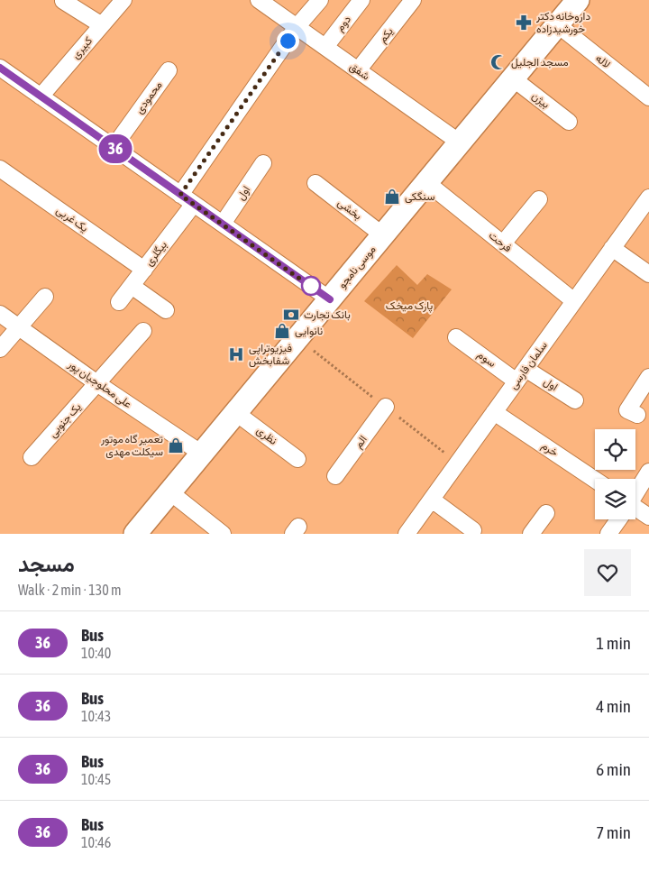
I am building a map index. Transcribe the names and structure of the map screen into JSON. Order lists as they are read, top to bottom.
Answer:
{
  "streets": {
    "main road": ["موسی نامجو"],
    "street": [
      "دوم",
      "یکم",
      "کبیری",
      "لاله",
      "شفق",
      "محمودی",
      "بیژن",
      "اول",
      "بخشی",
      "یک غربی",
      "فرحت",
      "بیگلری",
      "سوم",
      "سلمان فارسی",
      "علی محلوجیان پور",
      "یک جنوبی",
      "نظری",
      "الم",
      "خرم"
    ]
  },
  "crossings": [
    ["دوم", "شفق"],
    ["یکم", "شفق"],
    ["لاله", "موسی نامجو"],
    ["شفق", "موسی نامجو"],
    ["بیژن", "موسی نامجو"],
    ["اول", "سوم"],
    ["اول", "سلمان فارسی"],
    ["بخشی", "موسی نامجو"],
    ["یک غربی", "بیگلری"],
    ["فرحت", "موسی نامجو"],
    ["فرحت", "سلمان فارسی"],
    ["موسی نامجو", "علی محلوجیان پور"],
    ["موسی نامجو", "نظری"],
    ["سوم", "سلمان فارسی"],
    ["سلمان فارسی", "خرم"],
    ["علی محلوجیان پور", "یک جنوبی"]
  ],
  "parks": ["پارک میخک"],
  "places": {
    "pharmacy": ["داروخانه دکتر خورشیدزاده"],
    "mosque": ["مسجد الجلیل"],
    "shop": ["سنگکی", "نانوایی", "تعمیر گاه موتور سیکلت مهدی"],
    "bank": ["بانک تجارت"],
    "hospital": ["فیزیوتراپی شفابخش"]
  },
  "lines": ["bus line 36"],
  "page": {
    "on_map": "36",
    "heading": ["مسجد", "Walk · 2 min · 130 m"],
    "list": [
      {
        "mark": "36",
        "name": "Bus",
        "note": "10:40",
        "value": "1 min"
      },
      {
        "mark": "36",
        "name": "Bus",
        "note": "10:43",
        "value": "4 min"
      },
      {
        "mark": "36",
        "name": "Bus",
        "note": "10:45",
        "value": "6 min"
      },
      {
        "mark": "36",
        "name": "Bus",
        "note": "10:46",
        "value": "7 min"
      }
    ]
  }
}
